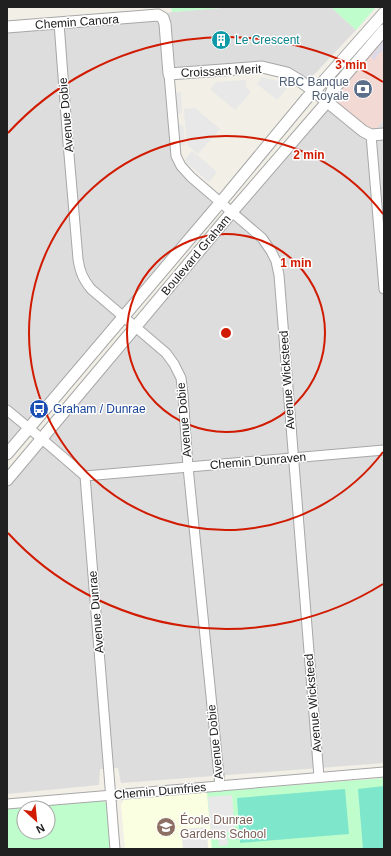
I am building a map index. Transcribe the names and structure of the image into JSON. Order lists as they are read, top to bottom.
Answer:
{
  "streets": {
    "street": [
      "Chemin Canora",
      "Croissant Merit",
      "Avenue Dobie",
      "Boulevard Graham",
      "Avenue Wicksteed",
      "Chemin Dunraven",
      "Avenue Dunrae",
      "Chemin Dumfries"
    ]
  },
  "crossings": [
    ["Chemin Canora", "Avenue Dobie"],
    ["Chemin Canora", "Avenue Wicksteed"],
    ["Croissant Merit", "Boulevard Graham"],
    ["Croissant Merit", "Avenue Wicksteed"],
    ["Avenue Dobie", "Boulevard Graham"],
    ["Avenue Dobie", "Chemin Dunraven"],
    ["Avenue Dobie", "Chemin Dumfries"],
    ["Boulevard Graham", "Avenue Wicksteed"],
    ["Avenue Wicksteed", "Chemin Dunraven"],
    ["Avenue Wicksteed", "Chemin Dumfries"],
    ["Chemin Dunraven", "Avenue Dunrae"],
    ["Avenue Dunrae", "Chemin Dumfries"]
  ],
  "places": {
    "building": ["Le Crescent"],
    "bank": ["RBC Banque Royale"],
    "bus stop": ["Graham / Dunrae"],
    "school or university": ["École Dunrae Gardens School"]
  },
  "north": "bottom right",
  "rings": ["3 min", "2 min", "1 min"]
}
